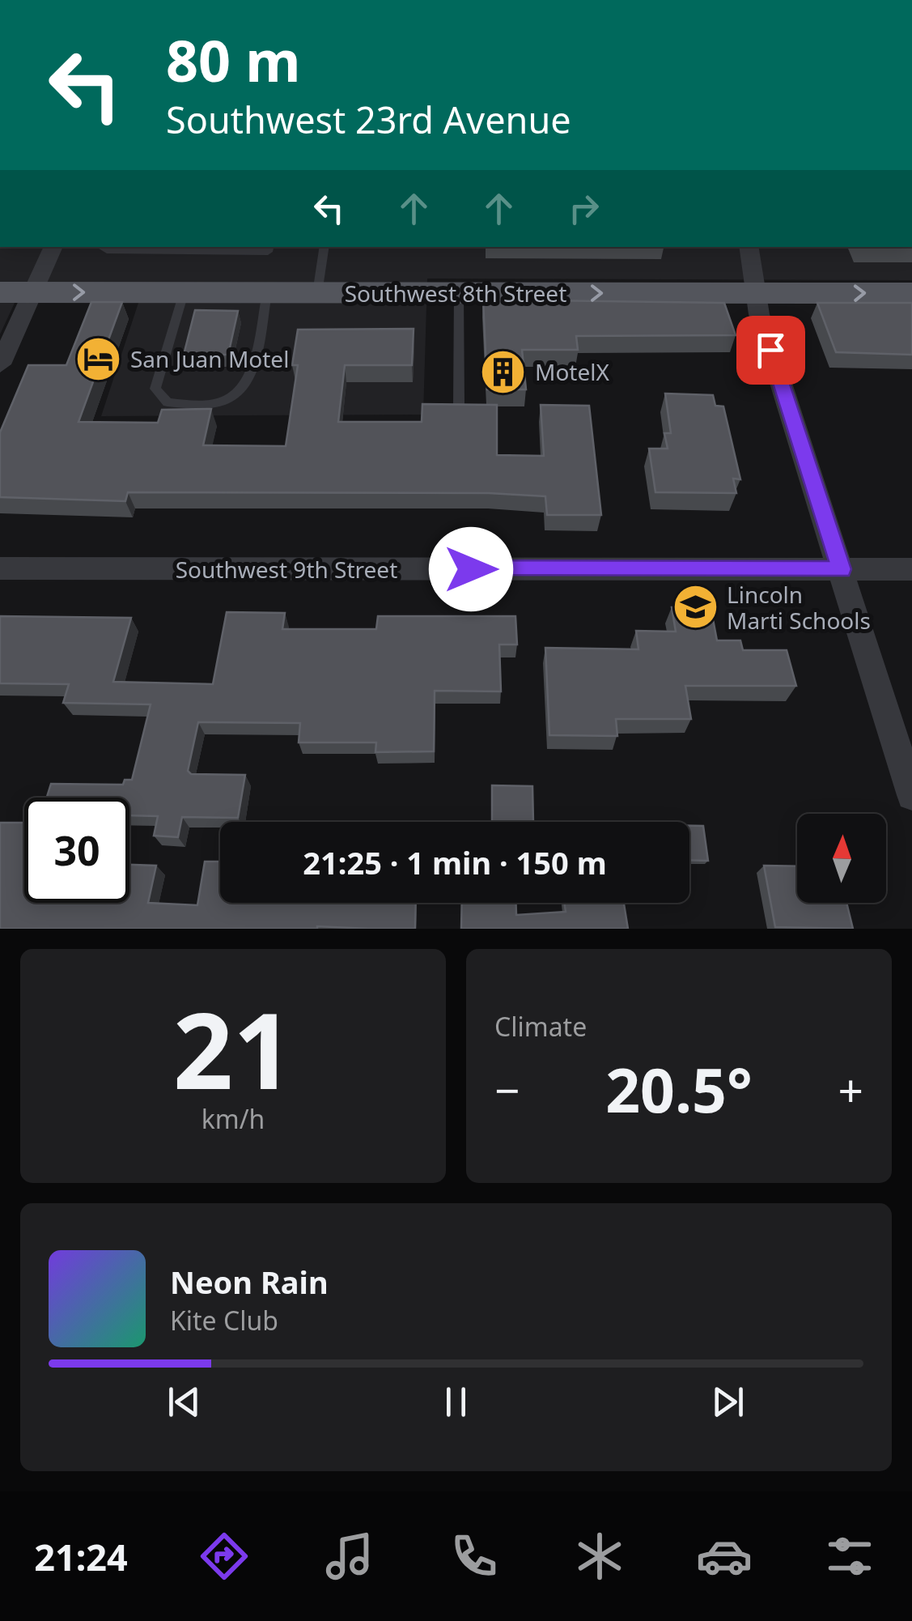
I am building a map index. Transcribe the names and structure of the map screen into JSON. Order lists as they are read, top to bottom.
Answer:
{
  "streets": {
    "main road": ["Southwest 8th Street"],
    "street": ["Southwest 9th Street"]
  },
  "one_way": ["Southwest 8th Street"],
  "places": {
    "hotel": ["San Juan Motel"],
    "building": ["MotelX"],
    "school or university": ["Lincoln Marti Schools"]
  },
  "north": "top",
  "page": {
    "turn": ["80 m", "Southwest 23rd Avenue"],
    "limit": "30",
    "trip": "21:25 · 1 min · 150 m",
    "tile": [
      ["21", "km/h"],
      "Climate"
    ],
    "heat": ["−", "20.5°", "+"],
    "song": ["Neon Rain", "Kite Club"],
    "tabs": "21:24"
  }
}
